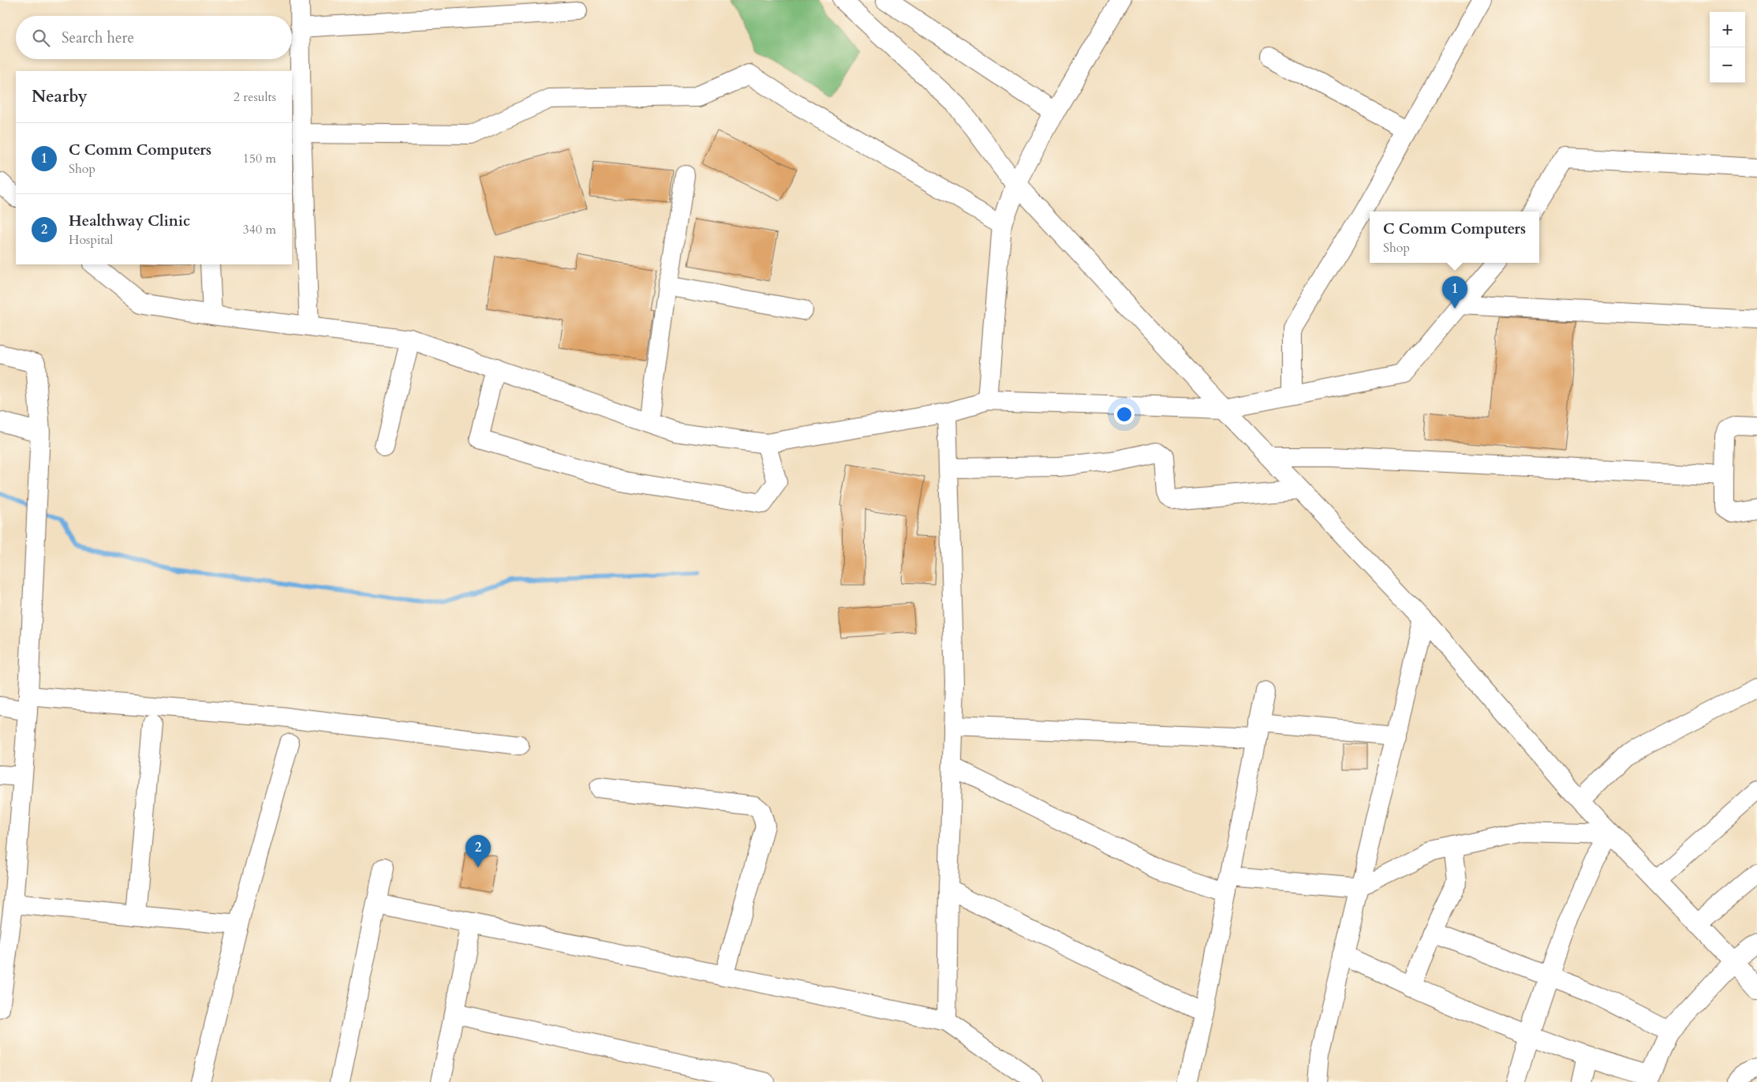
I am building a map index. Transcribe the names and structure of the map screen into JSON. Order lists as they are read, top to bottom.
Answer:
{
  "page": {
    "map_buttons": ["+", "−"],
    "search": "Search here",
    "heading": ["Nearby", "2 results"],
    "list": [
      {
        "mark": "1",
        "name": "C Comm Computers",
        "note": "Shop",
        "value": "150 m"
      },
      {
        "mark": "2",
        "name": "Healthway Clinic",
        "note": "Hospital",
        "value": "340 m"
      }
    ],
    "popup": ["C Comm Computers", "Shop"],
    "pins": ["1", "2"]
  }
}
